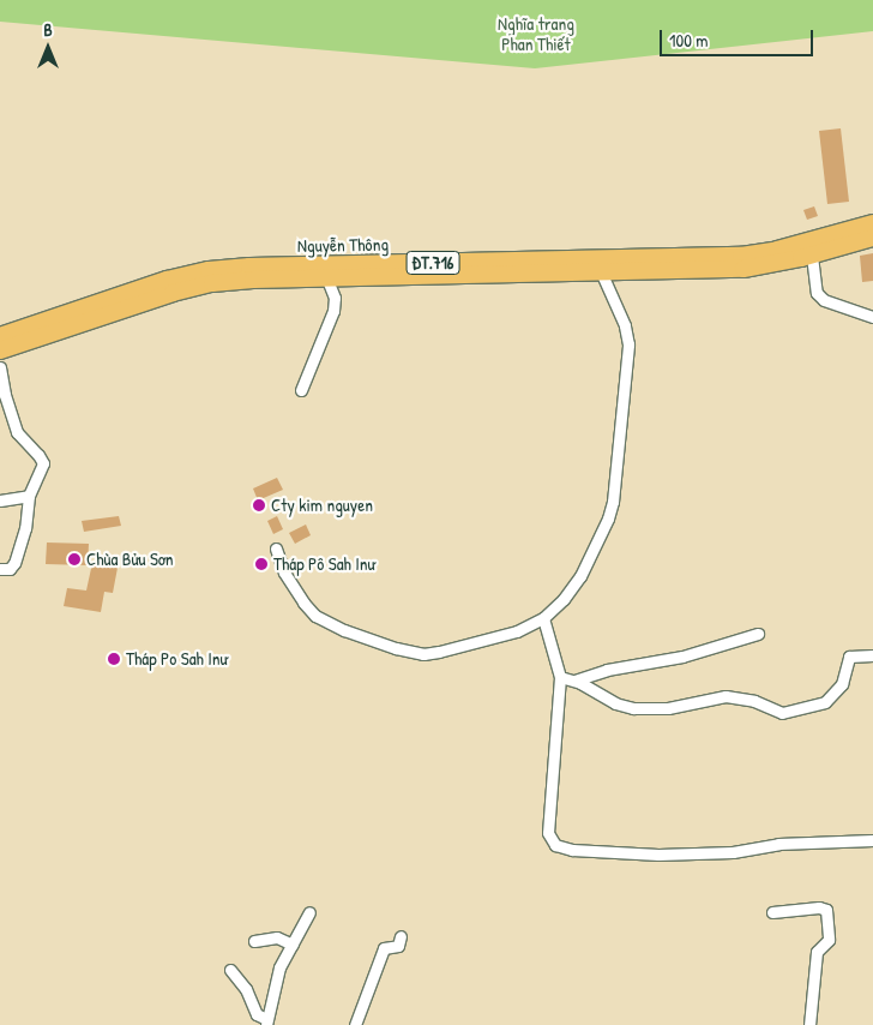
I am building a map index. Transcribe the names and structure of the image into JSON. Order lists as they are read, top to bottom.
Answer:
{
  "streets": {
    "main road": ["Nguyễn Thông", "ĐT.716"]
  },
  "parks": ["Nghĩa trang Phan Thiết"],
  "places": [
    "Cty kim nguyen",
    "Chùa Bửu Sơn",
    "Tháp Pô Sah Inư",
    "Tháp Po Sah Inư"
  ],
  "scale_bar": "100 m",
  "north": "top"
}
